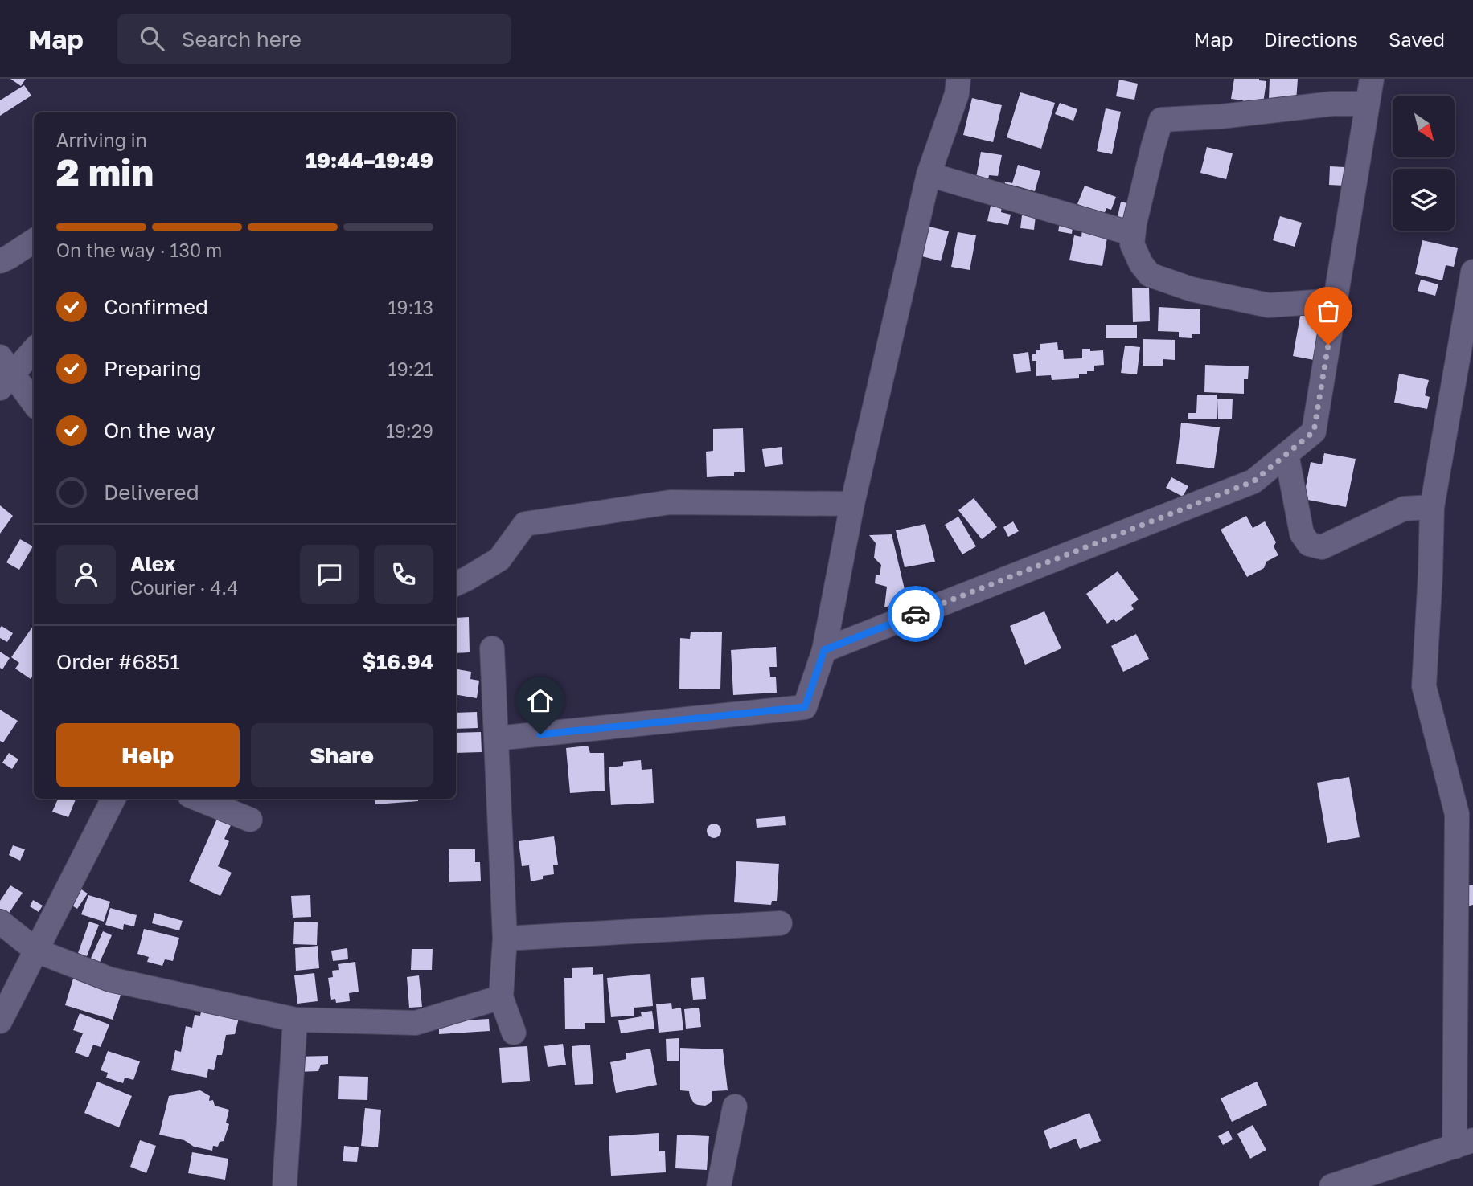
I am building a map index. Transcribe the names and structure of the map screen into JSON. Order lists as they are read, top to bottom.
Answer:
{
  "north": "bottom right",
  "page": {
    "header": "Map",
    "search": "Search here",
    "nav": ["Map", "Directions", "Saved"],
    "heading": ["2 min", "Arriving in", "19:44–19:49"],
    "panel": [
      "Alex",
      "Courier · 4.4",
      "Order #6851",
      "$16.94"
    ],
    "bar": "On the way · 130 m",
    "list": [
      ["Confirmed", "19:13"],
      ["Preparing", "19:21"],
      ["On the way", "19:29"],
      "Delivered"
    ],
    "buttons": ["Help", "Share"]
  }
}
